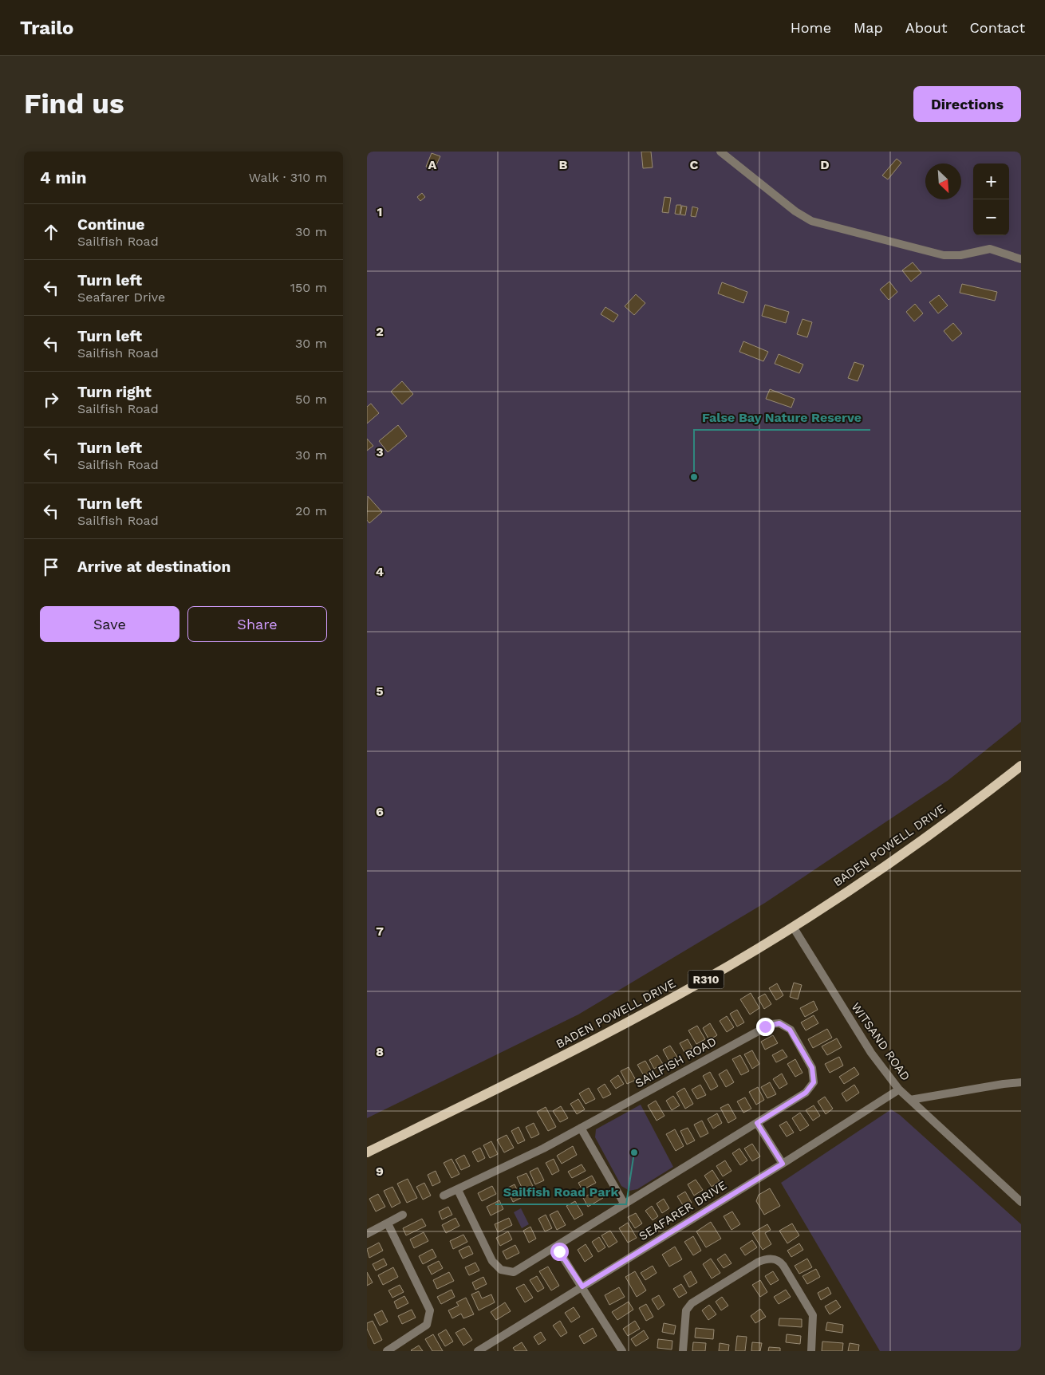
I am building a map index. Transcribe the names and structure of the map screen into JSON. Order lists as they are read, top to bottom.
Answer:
{
  "streets": {
    "main road": ["BADEN POWELL DRIVE", "R310"],
    "street": ["WITSAND ROAD", "SAILFISH ROAD", "SEAFARER DRIVE"]
  },
  "crossings": [
    ["BADEN POWELL DRIVE", "WITSAND ROAD"],
    ["WITSAND ROAD", "SEAFARER DRIVE"]
  ],
  "places": ["False Bay Nature Reserve", "Sailfish Road Park"],
  "north": "bottom right",
  "page": {
    "header": "Trailo",
    "nav": [
      "Home",
      "Map",
      "About",
      "Contact"
    ],
    "buttons": [
      "Directions",
      ["Save", "Share"]
    ],
    "title": "Find us",
    "heading": ["4 min", "Walk · 310 m"],
    "map_buttons": ["+", "−"],
    "list": [
      ["Continue", "Sailfish Road", "30 m"],
      ["Turn left", "Seafarer Drive", "150 m"],
      ["Turn left", "Sailfish Road", "30 m"],
      ["Turn right", "Sailfish Road", "50 m"],
      ["Turn left", "Sailfish Road", "30 m"],
      ["Turn left", "Sailfish Road", "20 m"],
      "Arrive at destination"
    ]
  },
  "grid": {
    "columns": [
      "A",
      "B",
      "C",
      "D"
    ],
    "rows": [
      "1",
      "2",
      "3",
      "4",
      "5",
      "6",
      "7",
      "8",
      "9"
    ]
  }
}
